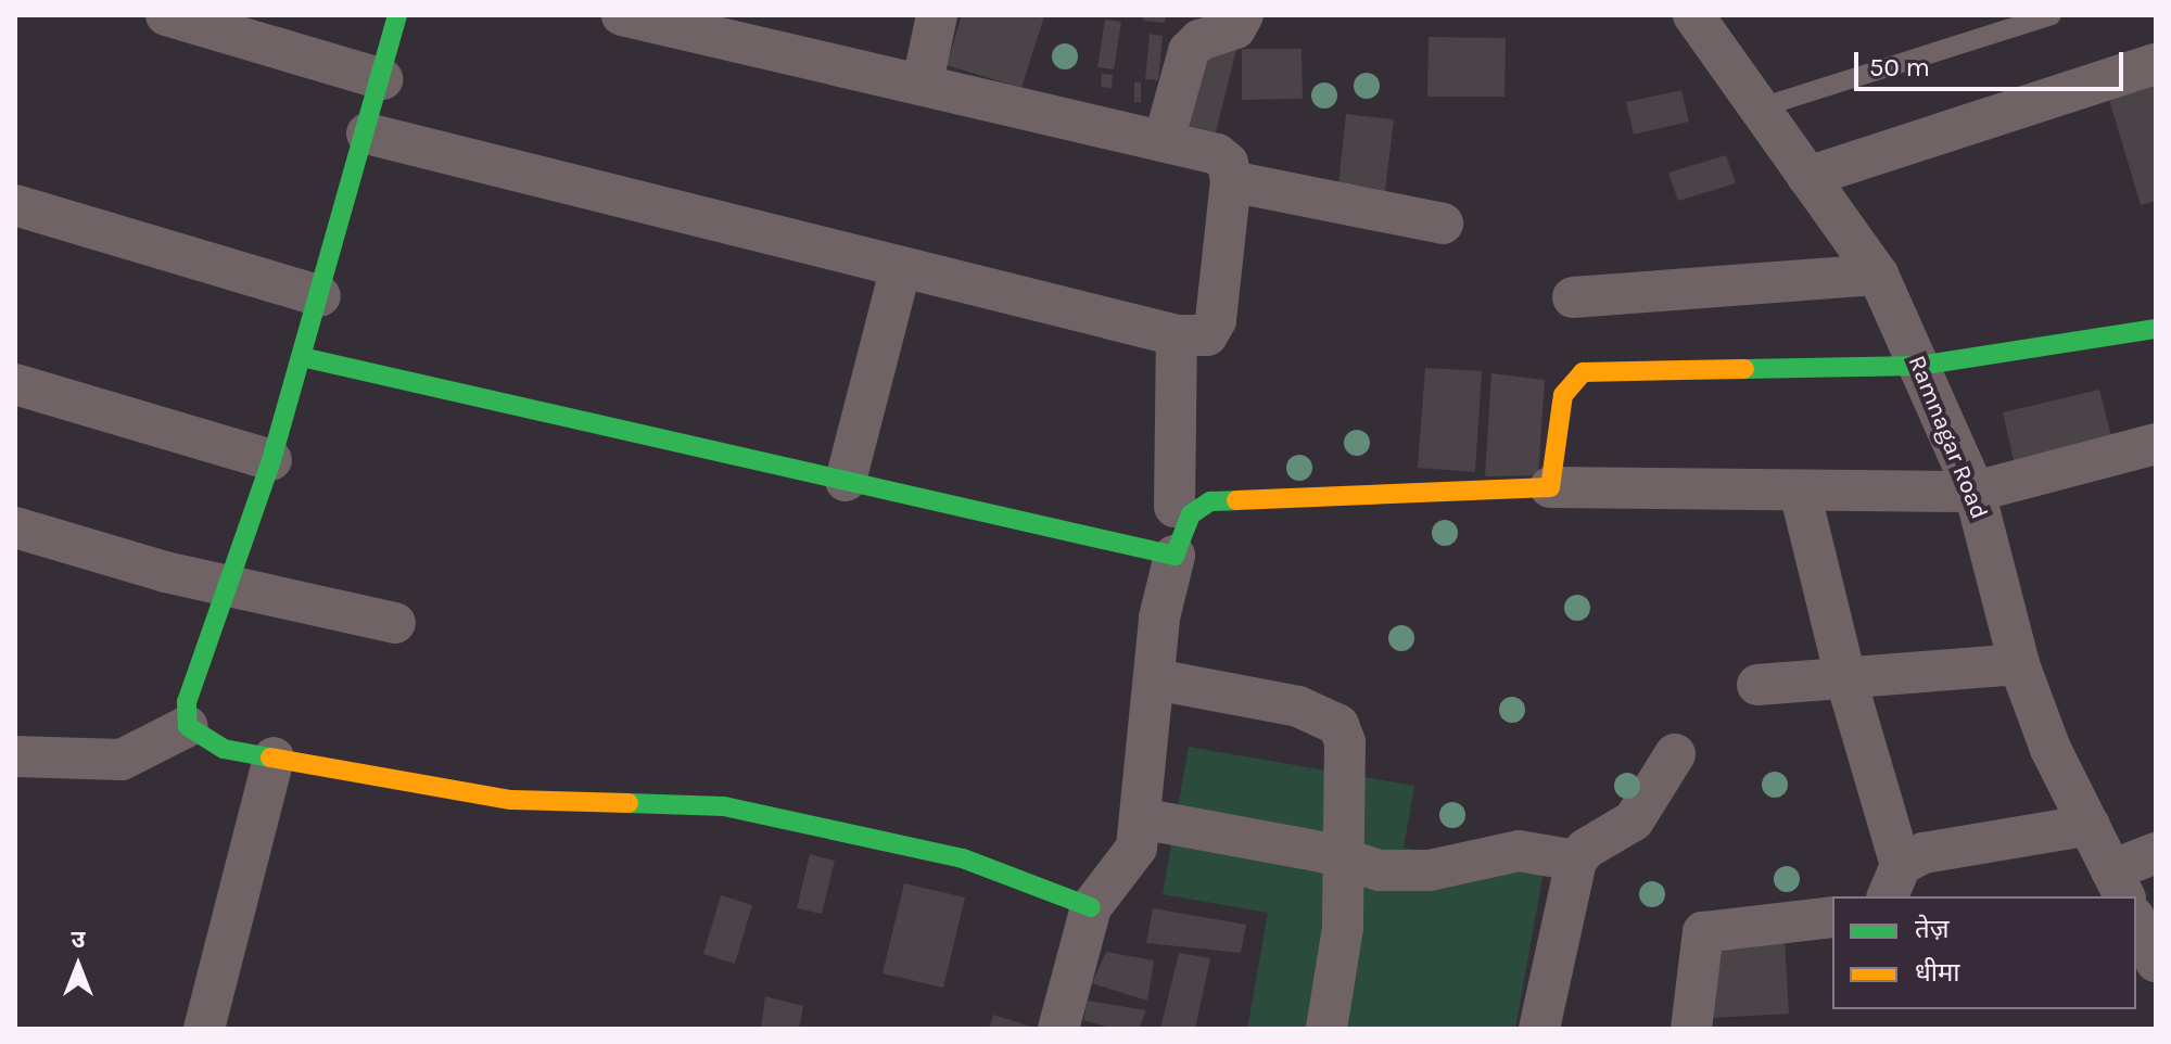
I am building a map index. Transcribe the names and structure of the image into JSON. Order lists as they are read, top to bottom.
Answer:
{
  "streets": {
    "street": ["Ramnagar Road"]
  },
  "legend": ["तेज़", "धीमा"],
  "scale_bar": "50 m",
  "north": "top"
}
